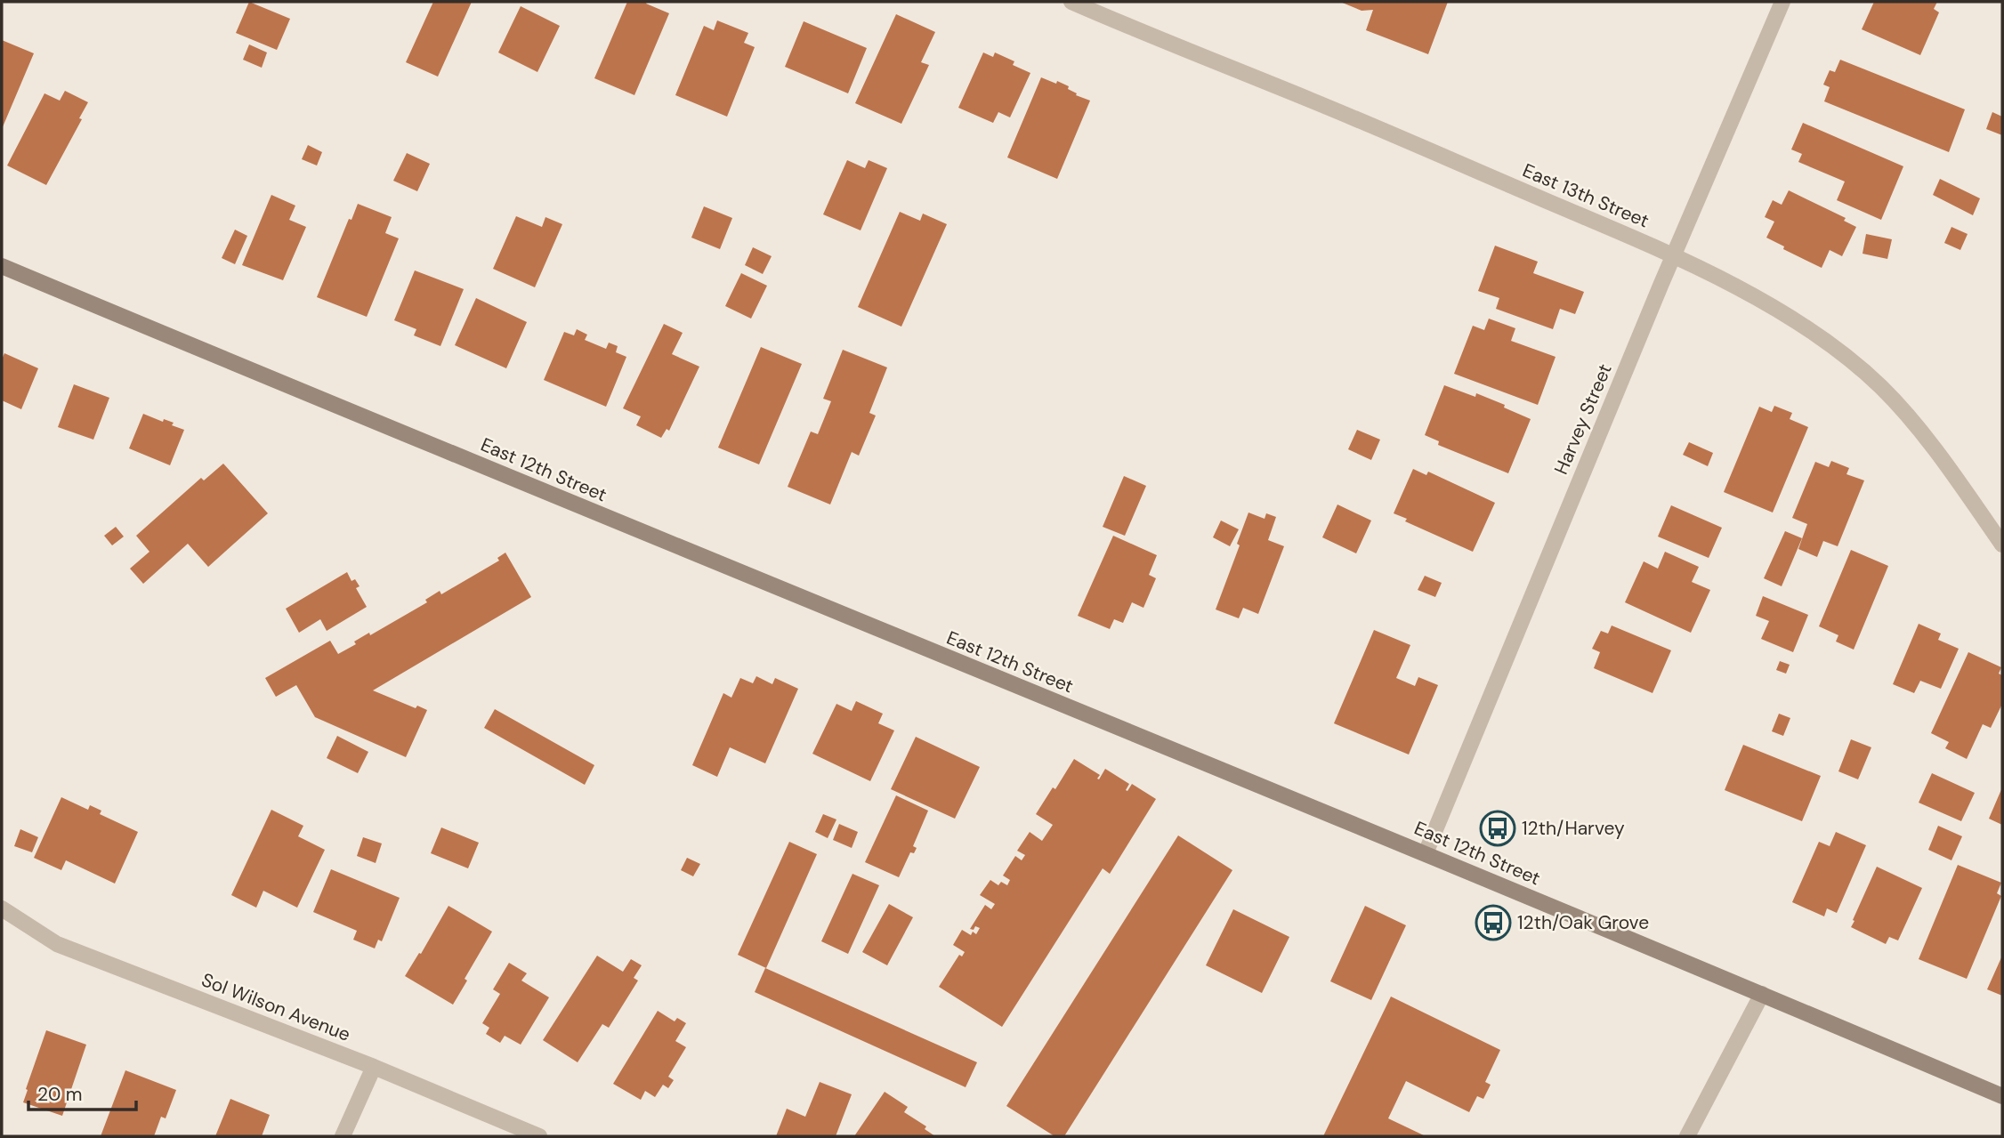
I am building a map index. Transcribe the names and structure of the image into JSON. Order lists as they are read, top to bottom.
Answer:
{
  "streets": {
    "street": [
      "East 13th Street",
      "Harvey Street",
      "East 12th Street",
      "Sol Wilson Avenue"
    ]
  },
  "crossings": [
    ["East 13th Street", "Harvey Street"],
    ["Harvey Street", "East 12th Street"]
  ],
  "places": {
    "bus stop": ["12th/Harvey", "12th/Oak Grove"]
  },
  "scale_bar": "20 m"
}
